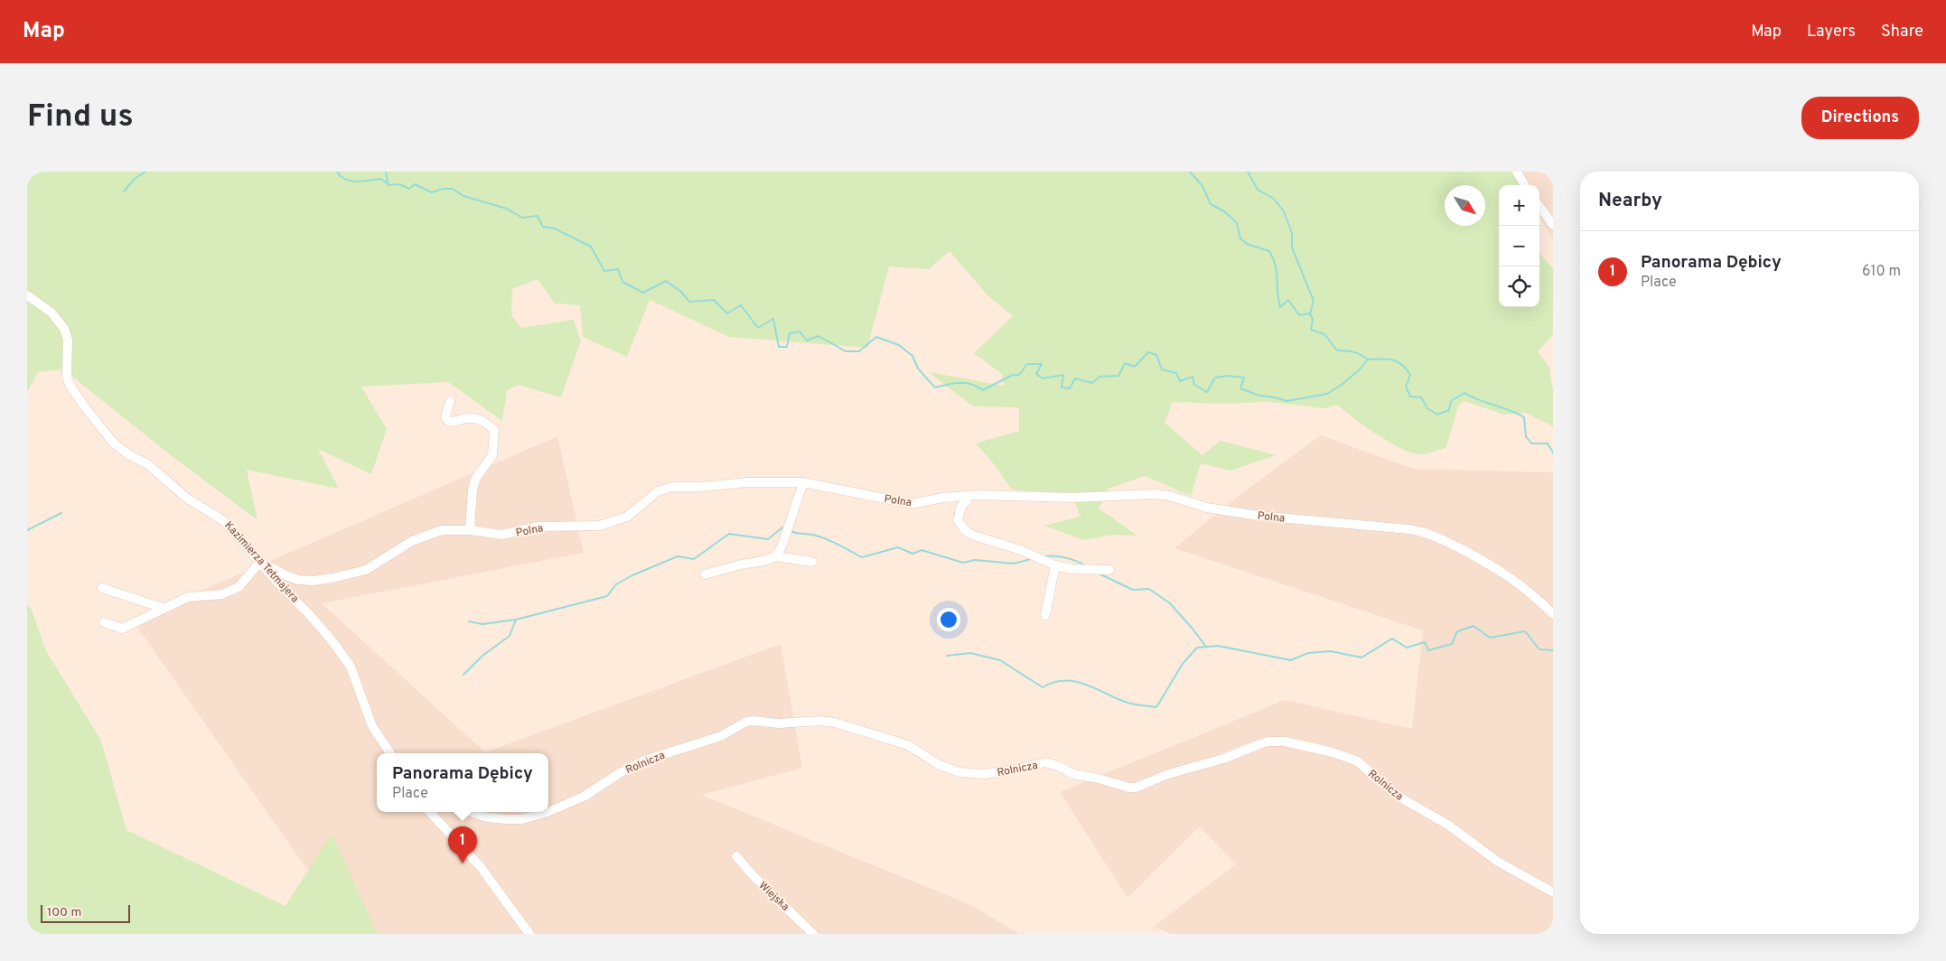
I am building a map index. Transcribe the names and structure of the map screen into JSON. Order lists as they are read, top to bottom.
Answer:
{
  "streets": {
    "street": [
      "Polna",
      "Kazimierza Tetmajera",
      "Rolnicza",
      "Wiejska"
    ]
  },
  "crossings": [
    ["Polna", "Kazimierza Tetmajera"]
  ],
  "scale_bar": "100 m",
  "north": "bottom right",
  "page": {
    "header": "Map",
    "nav": ["Map", "Layers", "Share"],
    "buttons": "Directions",
    "title": "Find us",
    "heading": "Nearby",
    "map_buttons": ["+", "−"],
    "list": [
      {
        "mark": "1",
        "name": "Panorama Dębicy",
        "note": "Place",
        "value": "610 m"
      }
    ],
    "popup": ["Panorama Dębicy", "Place"],
    "pins": "1",
    "scale": "100 m"
  }
}
